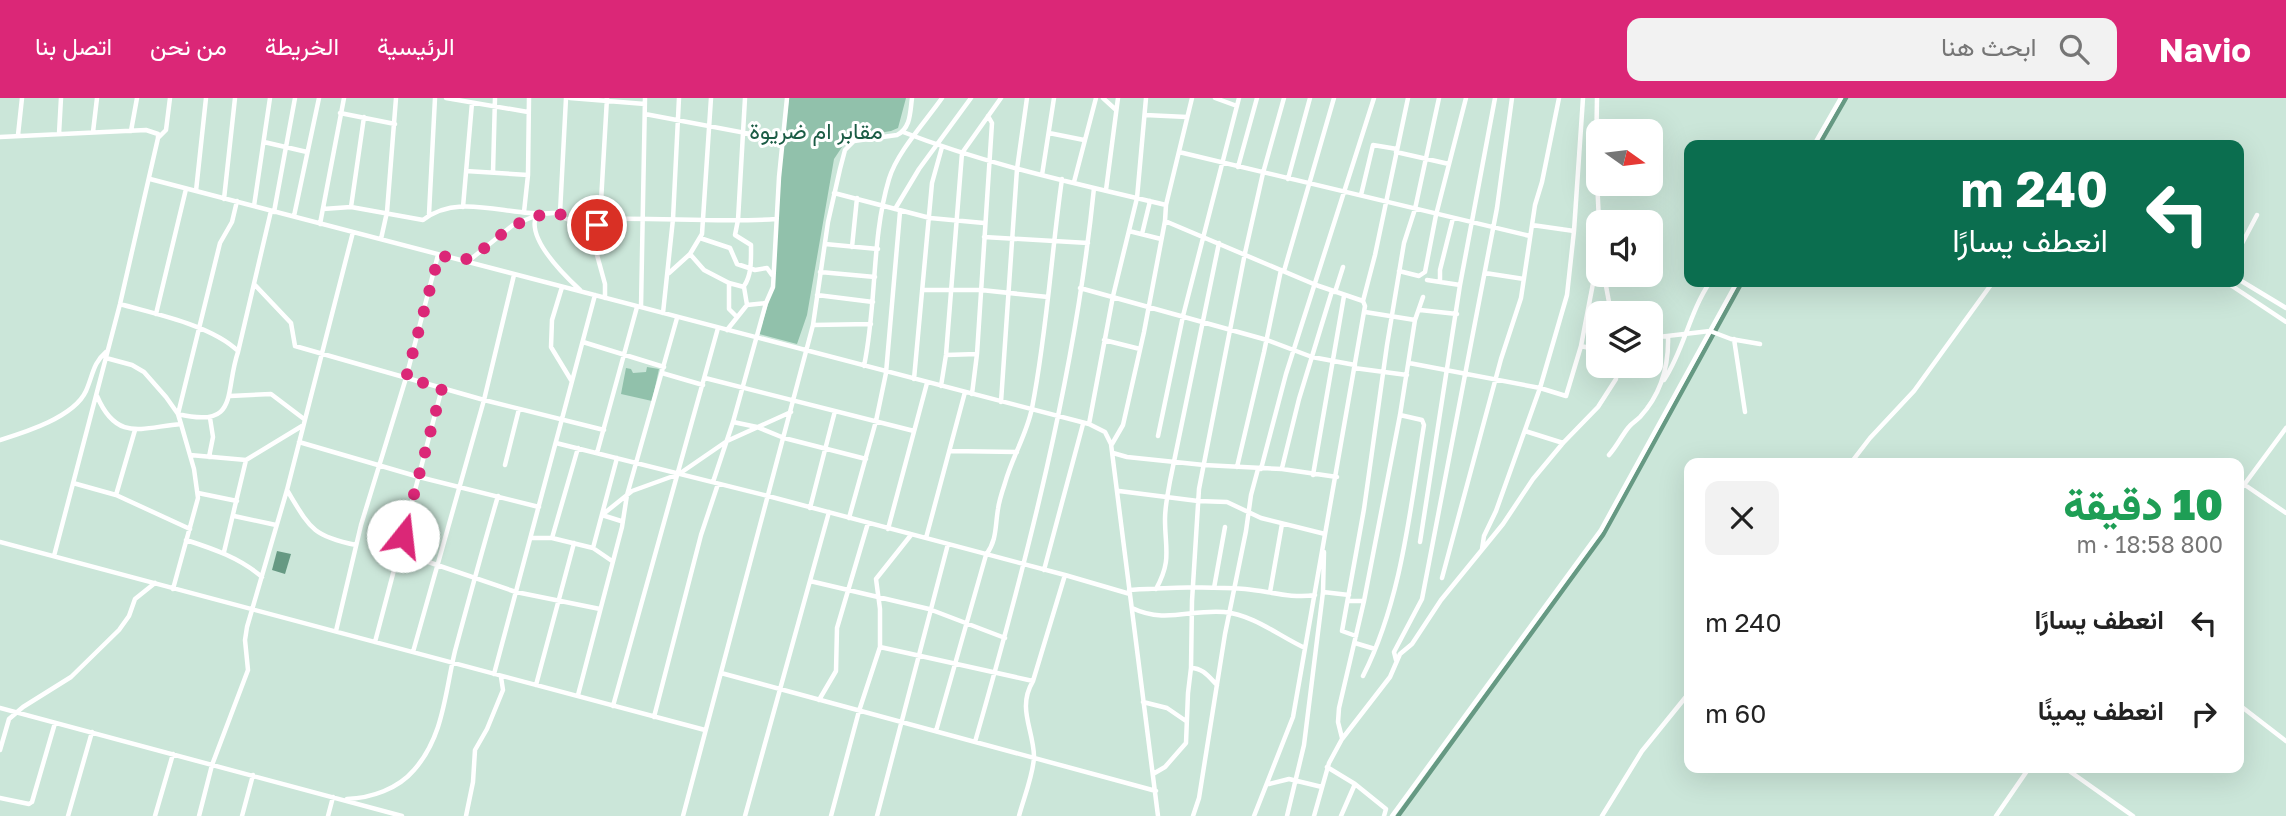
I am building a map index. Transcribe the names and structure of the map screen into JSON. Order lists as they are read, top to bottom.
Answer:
{
  "parks": ["مقابر ام ضريوة"],
  "north": "right",
  "page": {
    "header": "Navio",
    "search": "ابحث هنا",
    "nav": [
      "الرئيسية",
      "الخريطة",
      "من نحن",
      "اتصل بنا"
    ],
    "turn": ["240 m", "انعطف يسارًا"],
    "heading": ["10 دقيقة", "800 m · 18:58"],
    "list": [
      {
        "name": "انعطف يسارًا",
        "value": "240 m"
      },
      {
        "name": "انعطف يمينًا",
        "value": "60 m"
      }
    ]
  }
}
